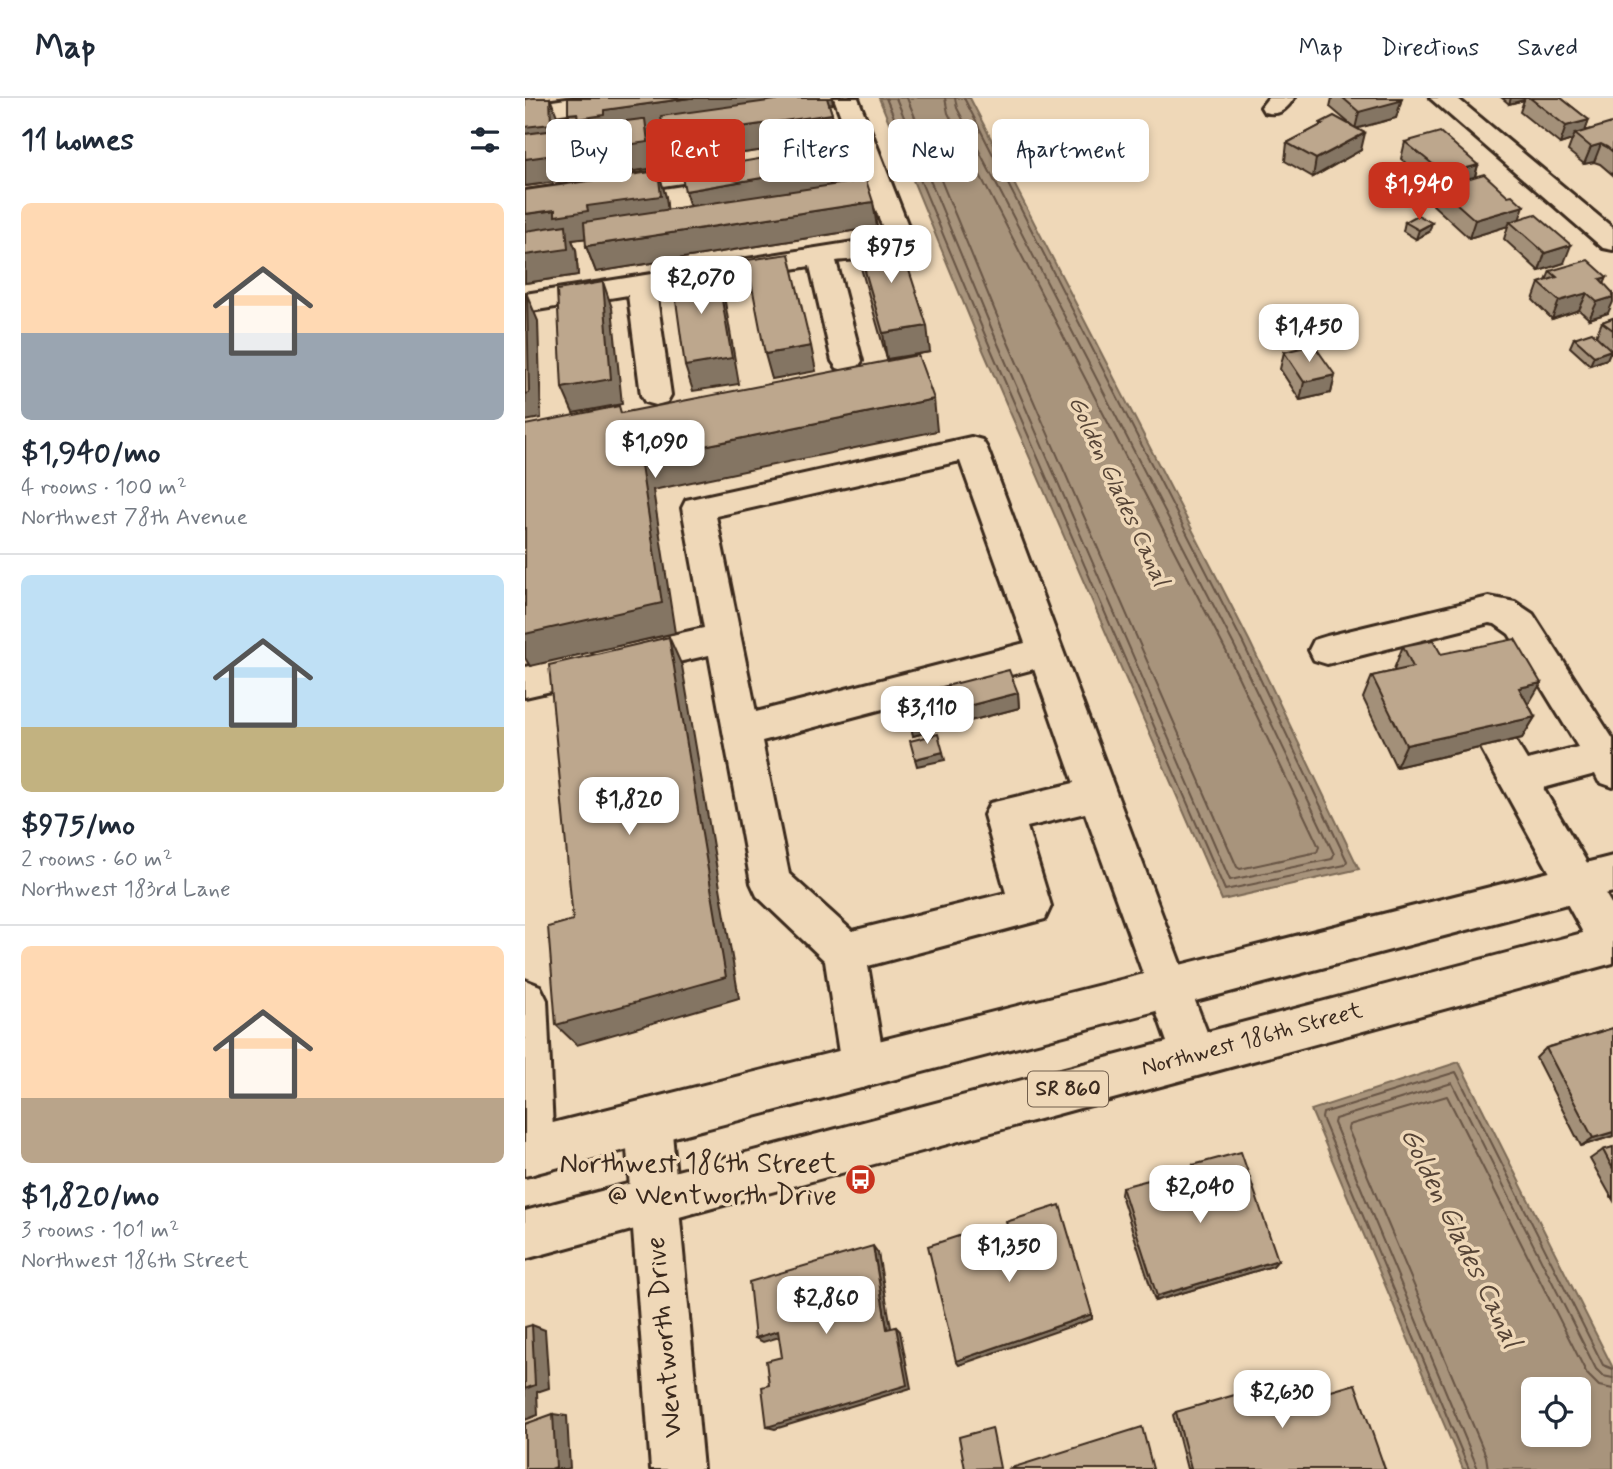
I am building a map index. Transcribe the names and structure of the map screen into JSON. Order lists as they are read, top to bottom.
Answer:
{
  "streets": {
    "street": ["Northwest 186th Street", "SR 860", "Wentworth Drive"]
  },
  "crossings": [
    ["Northwest 186th Street", "Wentworth Drive"]
  ],
  "water": ["Golden Glades Canal"],
  "places": {
    "bus stop": ["Northwest 186th Street @ Wentworth Drive"]
  },
  "page": {
    "header": "Map",
    "nav": ["Map", "Directions", "Saved"],
    "heading": "11 homes",
    "chip": [
      "Buy",
      "Rent",
      "Filters",
      "New",
      "Apartment"
    ],
    "price": [
      "$1,940",
      "$975",
      "$2,070",
      "$1,450",
      "$1,090",
      "$3,110",
      "$1,820",
      "$2,040",
      "$1,350",
      "$2,860",
      "$2,630"
    ],
    "list": [
      {
        "name": "$1,940/mo",
        "note": "4 rooms · 100 m² · Northwest 78th Avenue"
      },
      {
        "name": "$975/mo",
        "note": "2 rooms · 60 m² · Northwest 183rd Lane"
      },
      {
        "name": "$1,820/mo",
        "note": "3 rooms · 101 m² · Northwest 186th Street"
      }
    ]
  }
}
